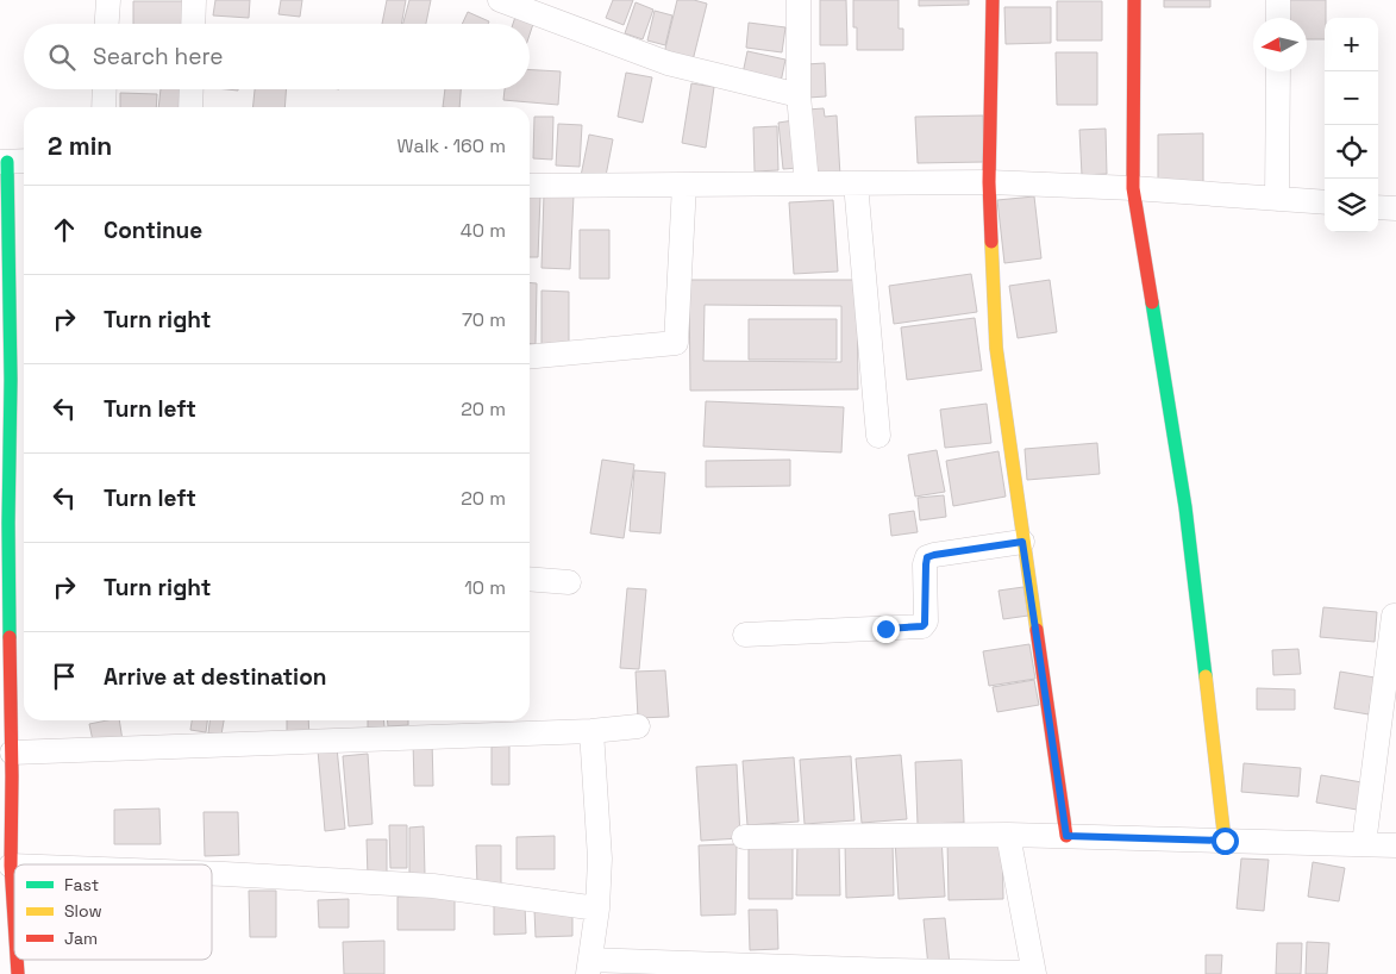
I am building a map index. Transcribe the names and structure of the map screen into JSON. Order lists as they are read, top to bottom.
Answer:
{
  "legend": ["Fast", "Slow", "Jam"],
  "north": "left",
  "page": {
    "map_buttons": ["+", "−"],
    "search": "Search here",
    "heading": ["2 min", "Walk · 160 m"],
    "list": [
      ["Continue", "40 m"],
      ["Turn right", "70 m"],
      ["Turn left", "20 m"],
      ["Turn left", "20 m"],
      ["Turn right", "10 m"],
      "Arrive at destination"
    ]
  }
}
